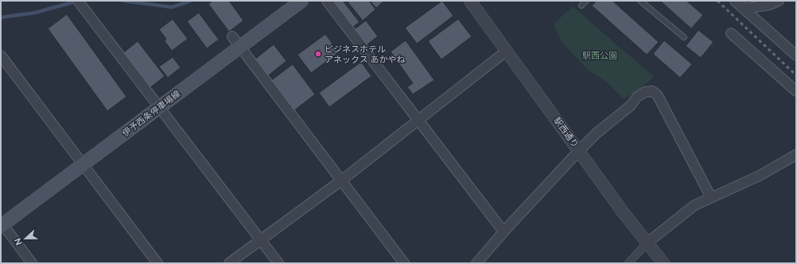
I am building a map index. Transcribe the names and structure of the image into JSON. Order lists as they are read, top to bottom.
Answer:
{
  "streets": {
    "main road": ["伊予西条停車場線"],
    "street": ["駅西通り"]
  },
  "parks": ["駅西公園"],
  "places": ["ビジネスホテル アネックス あかやね"],
  "north": "left"
}
